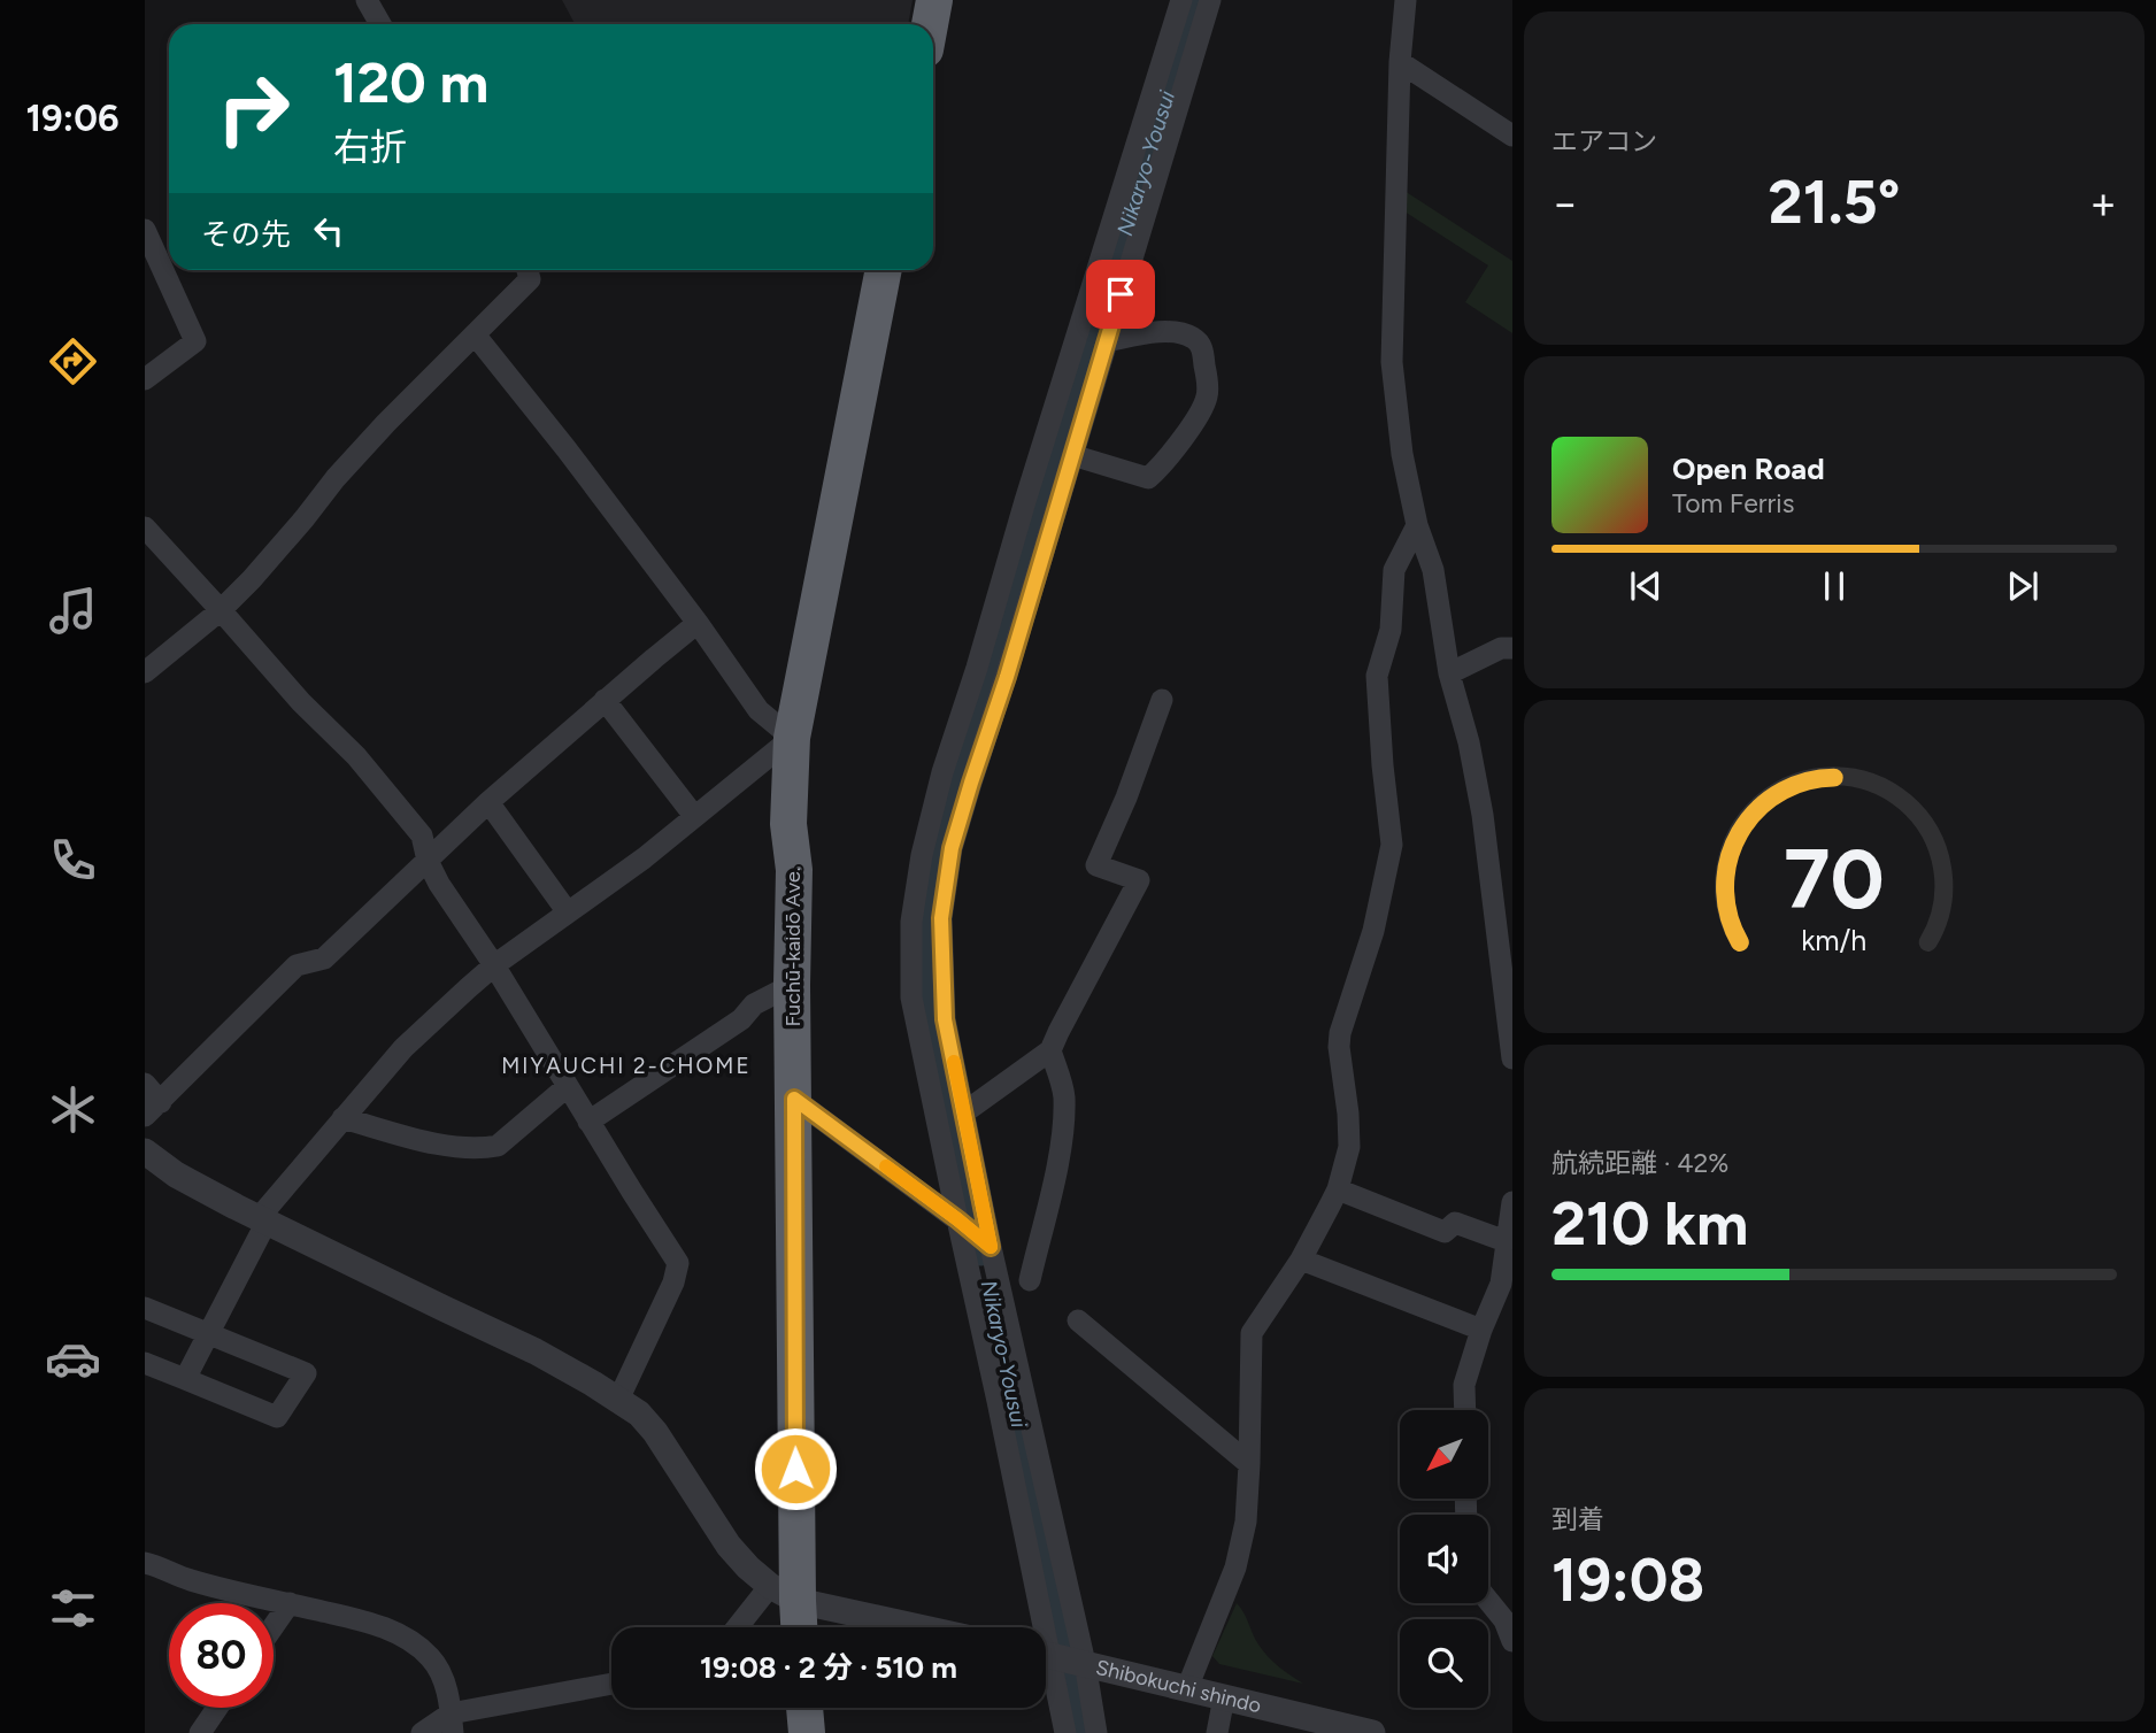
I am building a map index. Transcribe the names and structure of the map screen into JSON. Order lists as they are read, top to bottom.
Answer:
{
  "streets": {
    "highway": ["Fuchū-kaidō Ave."],
    "street": ["Shibokuchi shindo"]
  },
  "districts": ["MIYAUCHI 2-CHOME"],
  "water": ["Nikaryo-Yousui"],
  "north": "bottom left",
  "page": {
    "tabs": "19:06",
    "tile": [
      "エアコン",
      ["航続距離 · 42%", "210 km"],
      ["到着", "19:08"]
    ],
    "turn": ["120 m", "右折"],
    "heat": ["−", "21.5°", "+"],
    "then": "その先",
    "song": ["Open Road", "Tom Ferris"],
    "limit": "80",
    "trip": "19:08 · 2 分 · 510 m",
    "gauge": ["70", "km/h"]
  }
}
